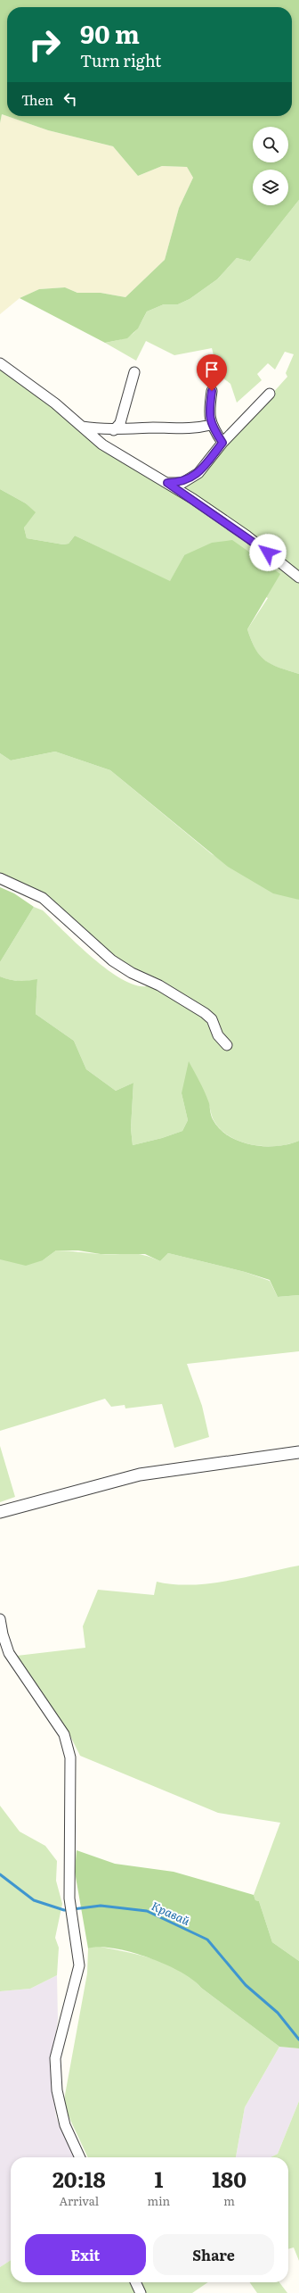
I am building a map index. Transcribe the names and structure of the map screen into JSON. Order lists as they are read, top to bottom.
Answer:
{
  "water": ["Кравай"],
  "page": {
    "turn": ["90 m", "Turn right"],
    "then": "Then",
    "eta": [
      "20:18",
      "Arrival",
      "1",
      "min",
      "180",
      "m"
    ],
    "buttons": ["Exit", "Share"]
  }
}
